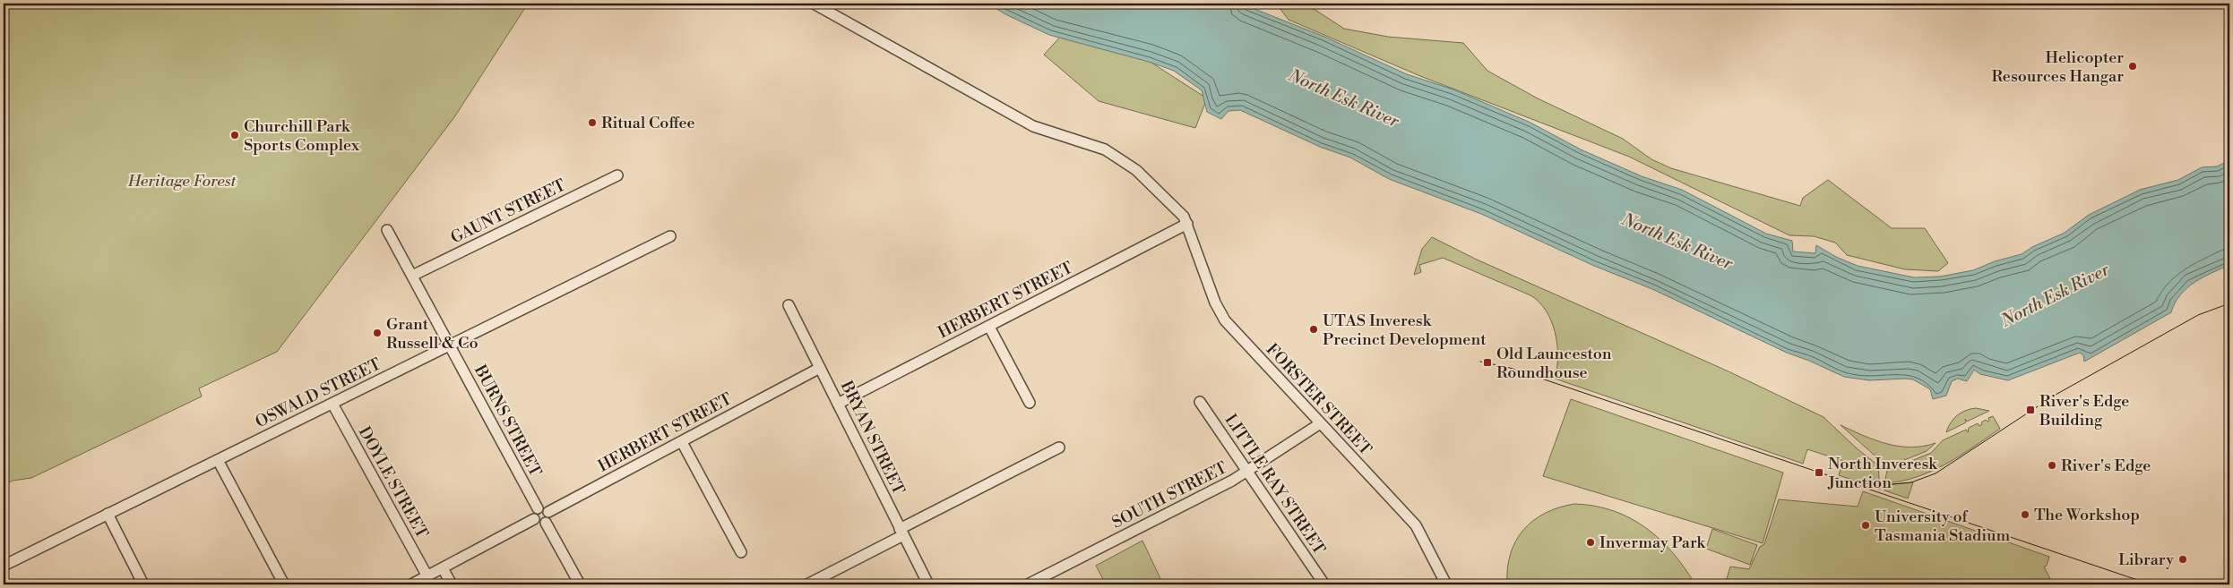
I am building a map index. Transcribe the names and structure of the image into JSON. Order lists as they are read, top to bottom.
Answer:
{
  "streets": {
    "street": [
      "GAUNT STREET",
      "HERBERT STREET",
      "OSWALD STREET",
      "FORSTER STREET",
      "BURNS STREET",
      "BRYAN STREET",
      "DOYLE STREET",
      "LITTLE RAY STREET",
      "SOUTH STREET"
    ]
  },
  "crossings": [
    ["GAUNT STREET", "BURNS STREET"],
    ["HERBERT STREET", "FORSTER STREET"],
    ["HERBERT STREET", "BURNS STREET"],
    ["HERBERT STREET", "BRYAN STREET"],
    ["OSWALD STREET", "BURNS STREET"],
    ["OSWALD STREET", "DOYLE STREET"],
    ["FORSTER STREET", "SOUTH STREET"],
    ["LITTLE RAY STREET", "SOUTH STREET"]
  ],
  "water": ["North Esk River"],
  "parks": ["Heritage Forest"],
  "places": {
    "other": [
      "Helicopter Resources Hangar",
      "Ritual Coffee",
      "Churchill Park Sports Complex",
      "UTAS Inveresk Precinct Development",
      "Grant Russell & Co",
      "River's Edge",
      "The Workshop",
      "University of Tasmania Stadium",
      "Invermay Park",
      "Library"
    ],
    "transit": ["Old Launceston Roundhouse", "River's Edge Building", "North Inveresk Junction"]
  }
}
